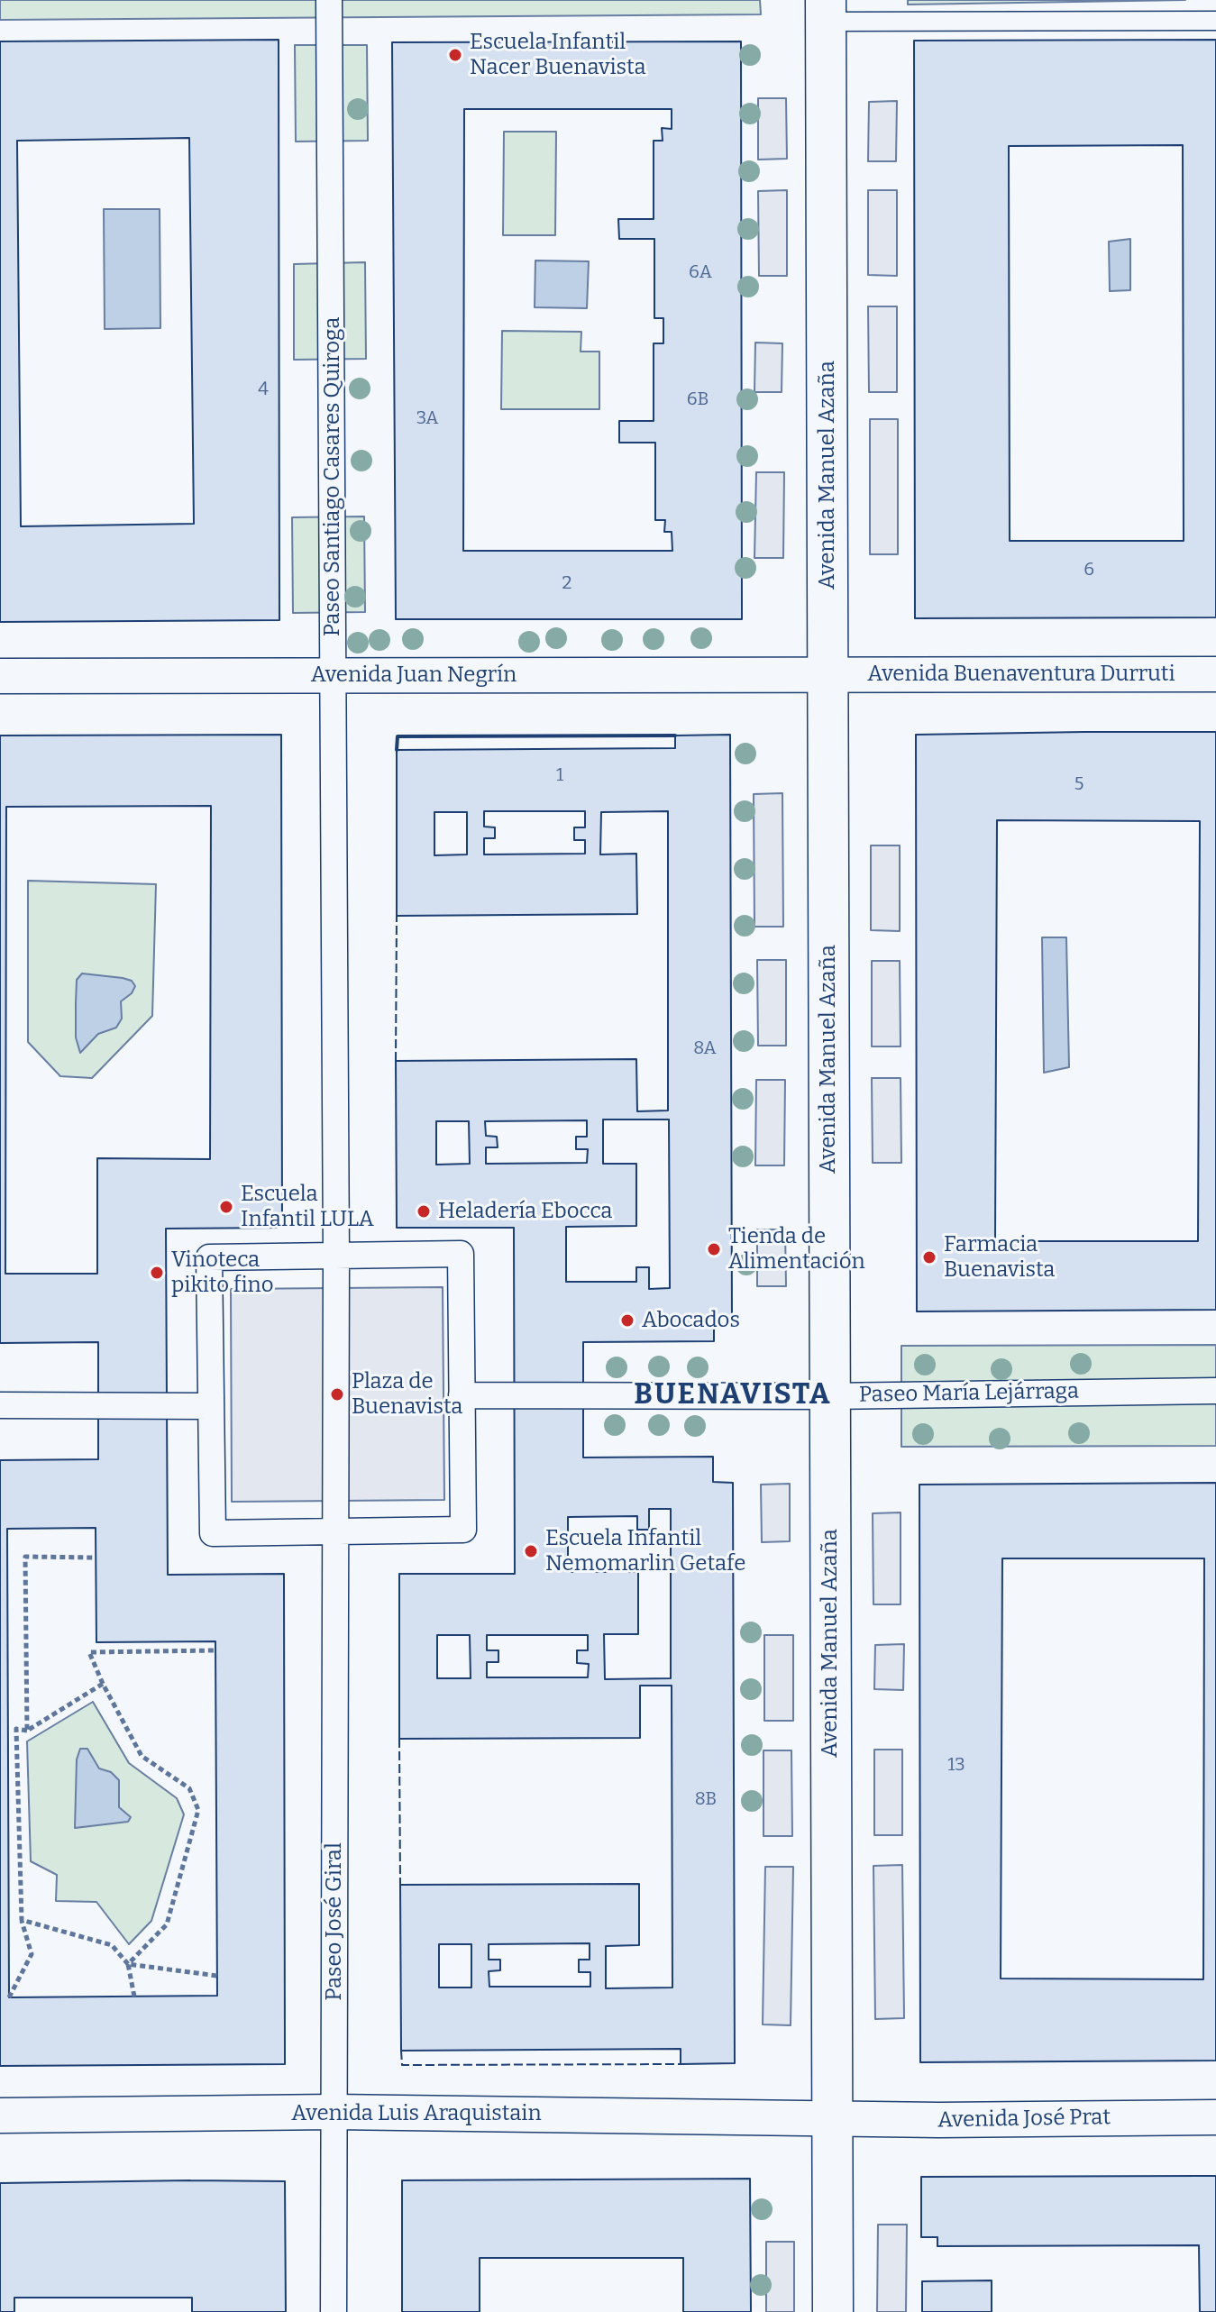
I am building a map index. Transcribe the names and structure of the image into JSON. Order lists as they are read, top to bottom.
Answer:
{
  "streets": {
    "street": [
      "Avenida Manuel Azaña",
      "Paseo Santiago Casares Quiroga",
      "Avenida Buenaventura Durruti",
      "Avenida Juan Negrín",
      "Paseo María Lejárraga",
      "Paseo José Giral",
      "Avenida Luis Araquistain",
      "Avenida José Prat"
    ]
  },
  "crossings": [
    ["Avenida Manuel Azaña", "Avenida Buenaventura Durruti"],
    ["Avenida Manuel Azaña", "Avenida Juan Negrín"],
    ["Avenida Manuel Azaña", "Paseo María Lejárraga"],
    ["Avenida Manuel Azaña", "Avenida Luis Araquistain"],
    ["Avenida Manuel Azaña", "Avenida José Prat"],
    ["Paseo Santiago Casares Quiroga", "Avenida Juan Negrín"],
    ["Paseo Santiago Casares Quiroga", "Paseo José Giral"],
    ["Avenida Buenaventura Durruti", "Avenida Juan Negrín"],
    ["Paseo José Giral", "Avenida Luis Araquistain"],
    ["Avenida Luis Araquistain", "Avenida José Prat"]
  ],
  "districts": ["BUENAVISTA"],
  "places": [
    "Escuela Infantil Nacer Buenavista",
    "Escuela Infantil LULA",
    "Heladería Ebocca",
    "Tienda de Alimentación",
    "Farmacia Buenavista",
    "Vinoteca pikito fino",
    "Abocados",
    "Plaza de Buenavista",
    "Escuela Infantil Nemomarlin Getafe"
  ],
  "house_numbers": [
    "6A",
    "4",
    "6B",
    "3A",
    "6",
    "2",
    "1",
    "5",
    "8A",
    "13",
    "8B"
  ]
}
